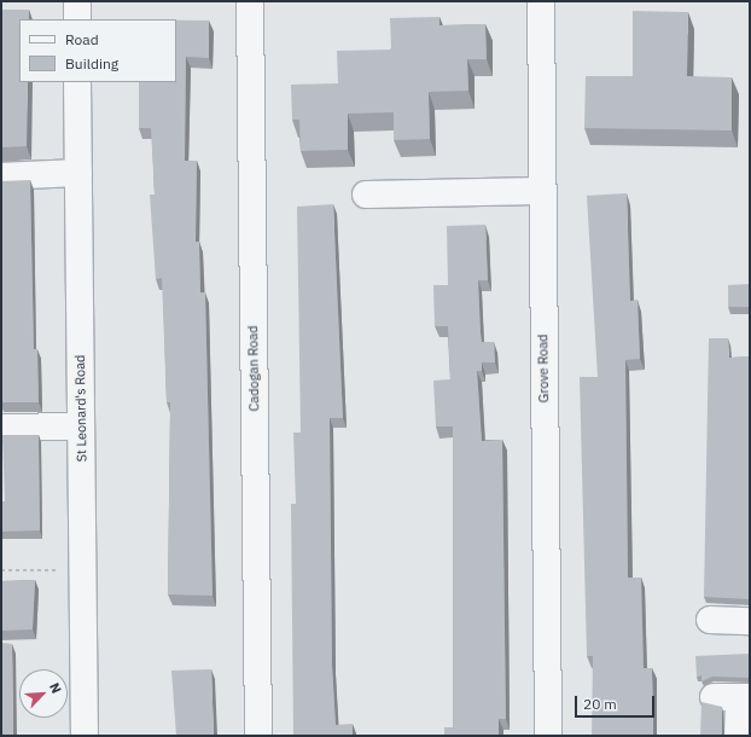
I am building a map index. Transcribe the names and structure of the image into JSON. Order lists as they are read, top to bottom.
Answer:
{
  "streets": {
    "street": ["Cadogan Road", "Grove Road", "St Leonard's Road"]
  },
  "legend": ["Road", "Building"],
  "scale_bar": "20 m",
  "north": "top right"
}
